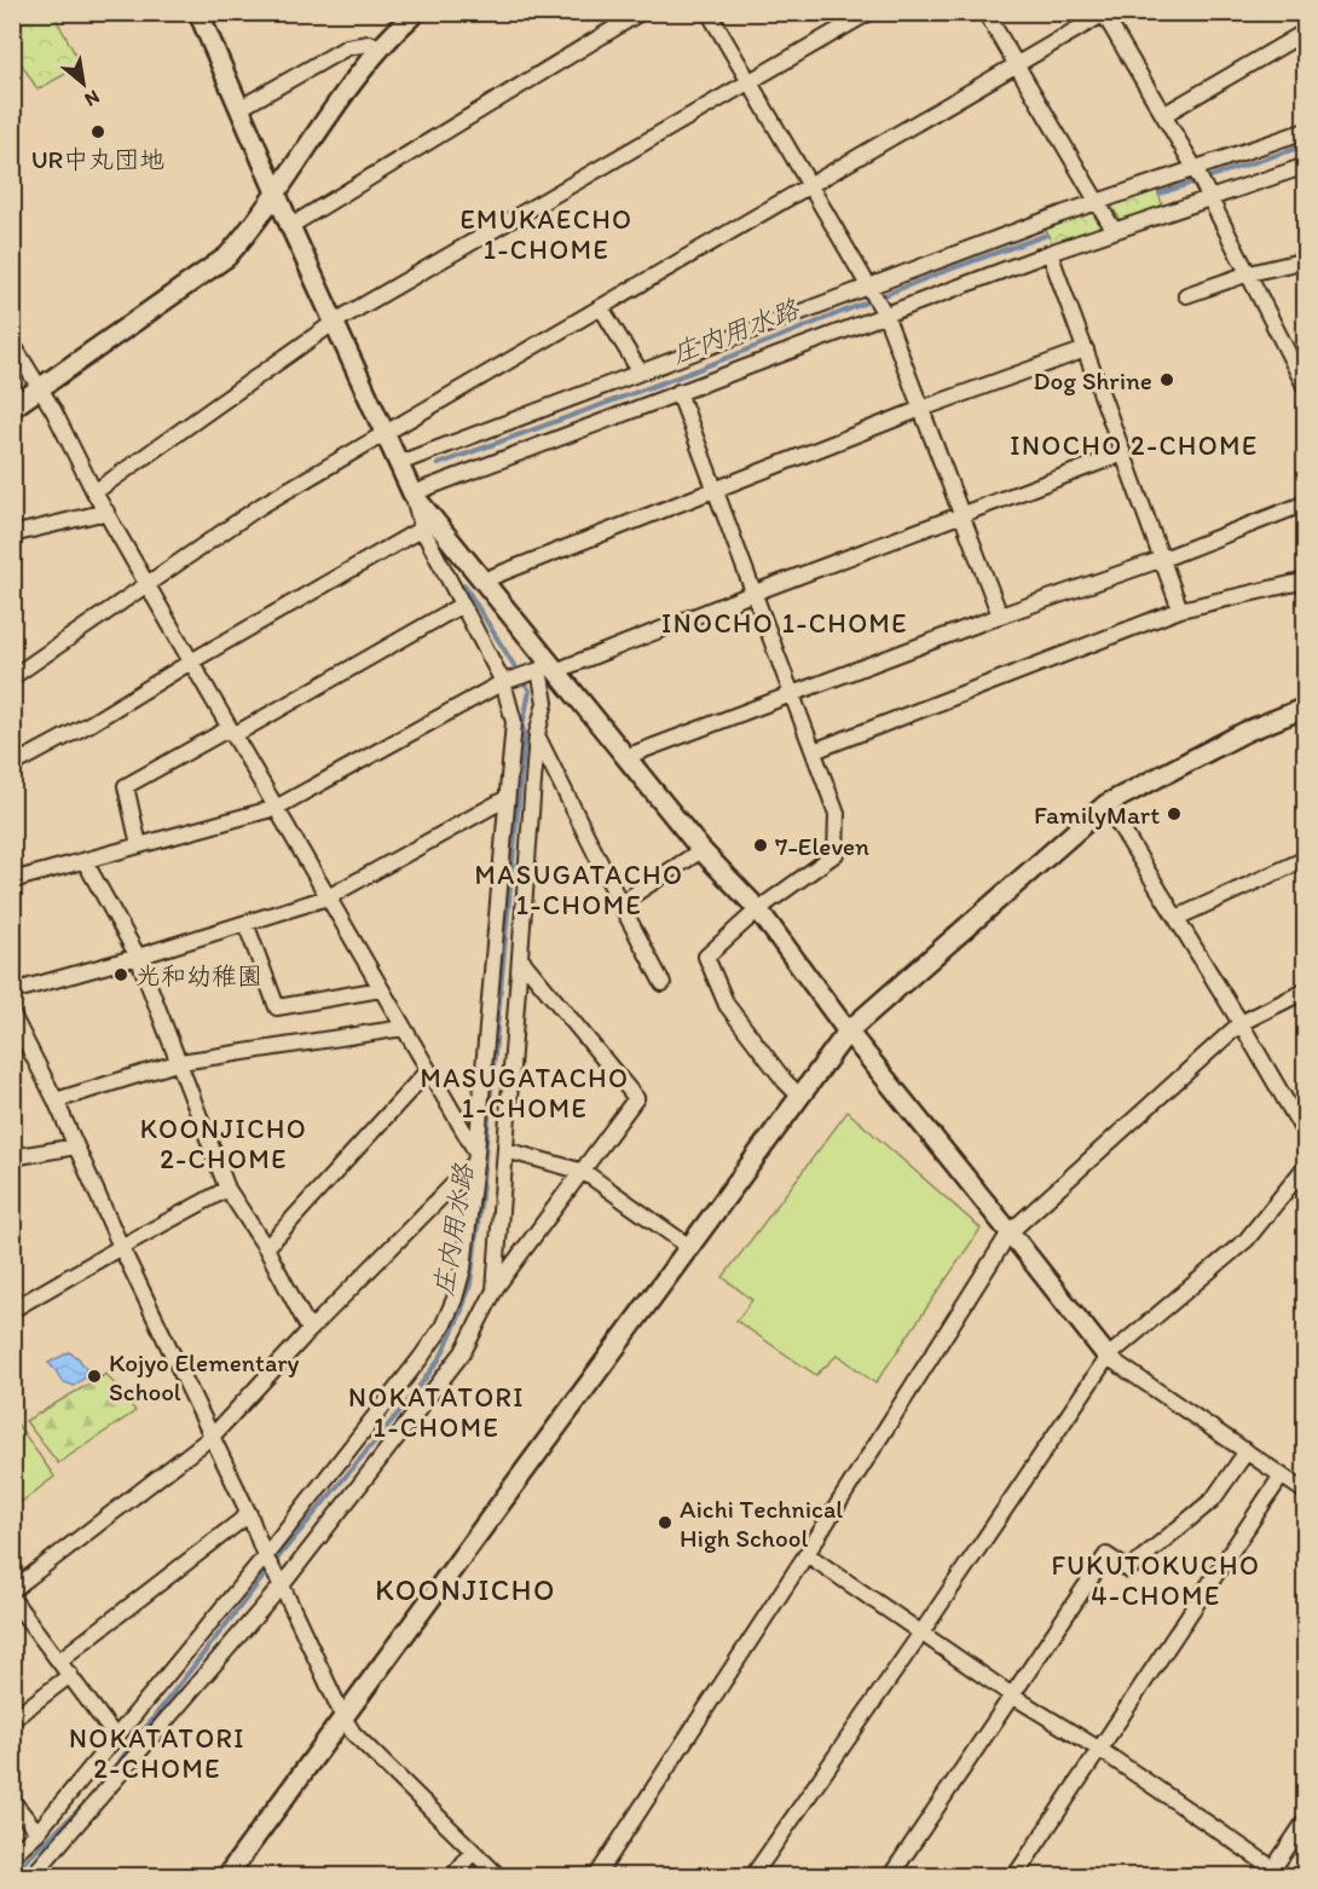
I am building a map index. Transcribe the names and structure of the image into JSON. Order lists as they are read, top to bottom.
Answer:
{
  "districts": [
    "EMUKAECHO 1-CHOME",
    "INOCHO 2-CHOME",
    "INOCHO 1-CHOME",
    "MASUGATACHO 1-CHOME",
    "MASUGATACHO 1-CHOME",
    "KOONJICHO 2-CHOME",
    "NOKATATORI 1-CHOME",
    "FUKUTOKUCHO 4-CHOME",
    "KOONJICHO",
    "NOKATATORI 2-CHOME"
  ],
  "water": ["庄内用水路"],
  "places": [
    "UR中丸団地",
    "Dog Shrine",
    "FamilyMart",
    "7-Eleven",
    "光和幼稚園",
    "Kojyo Elementary School",
    "Aichi Technical High School"
  ],
  "north": "bottom right"
}
